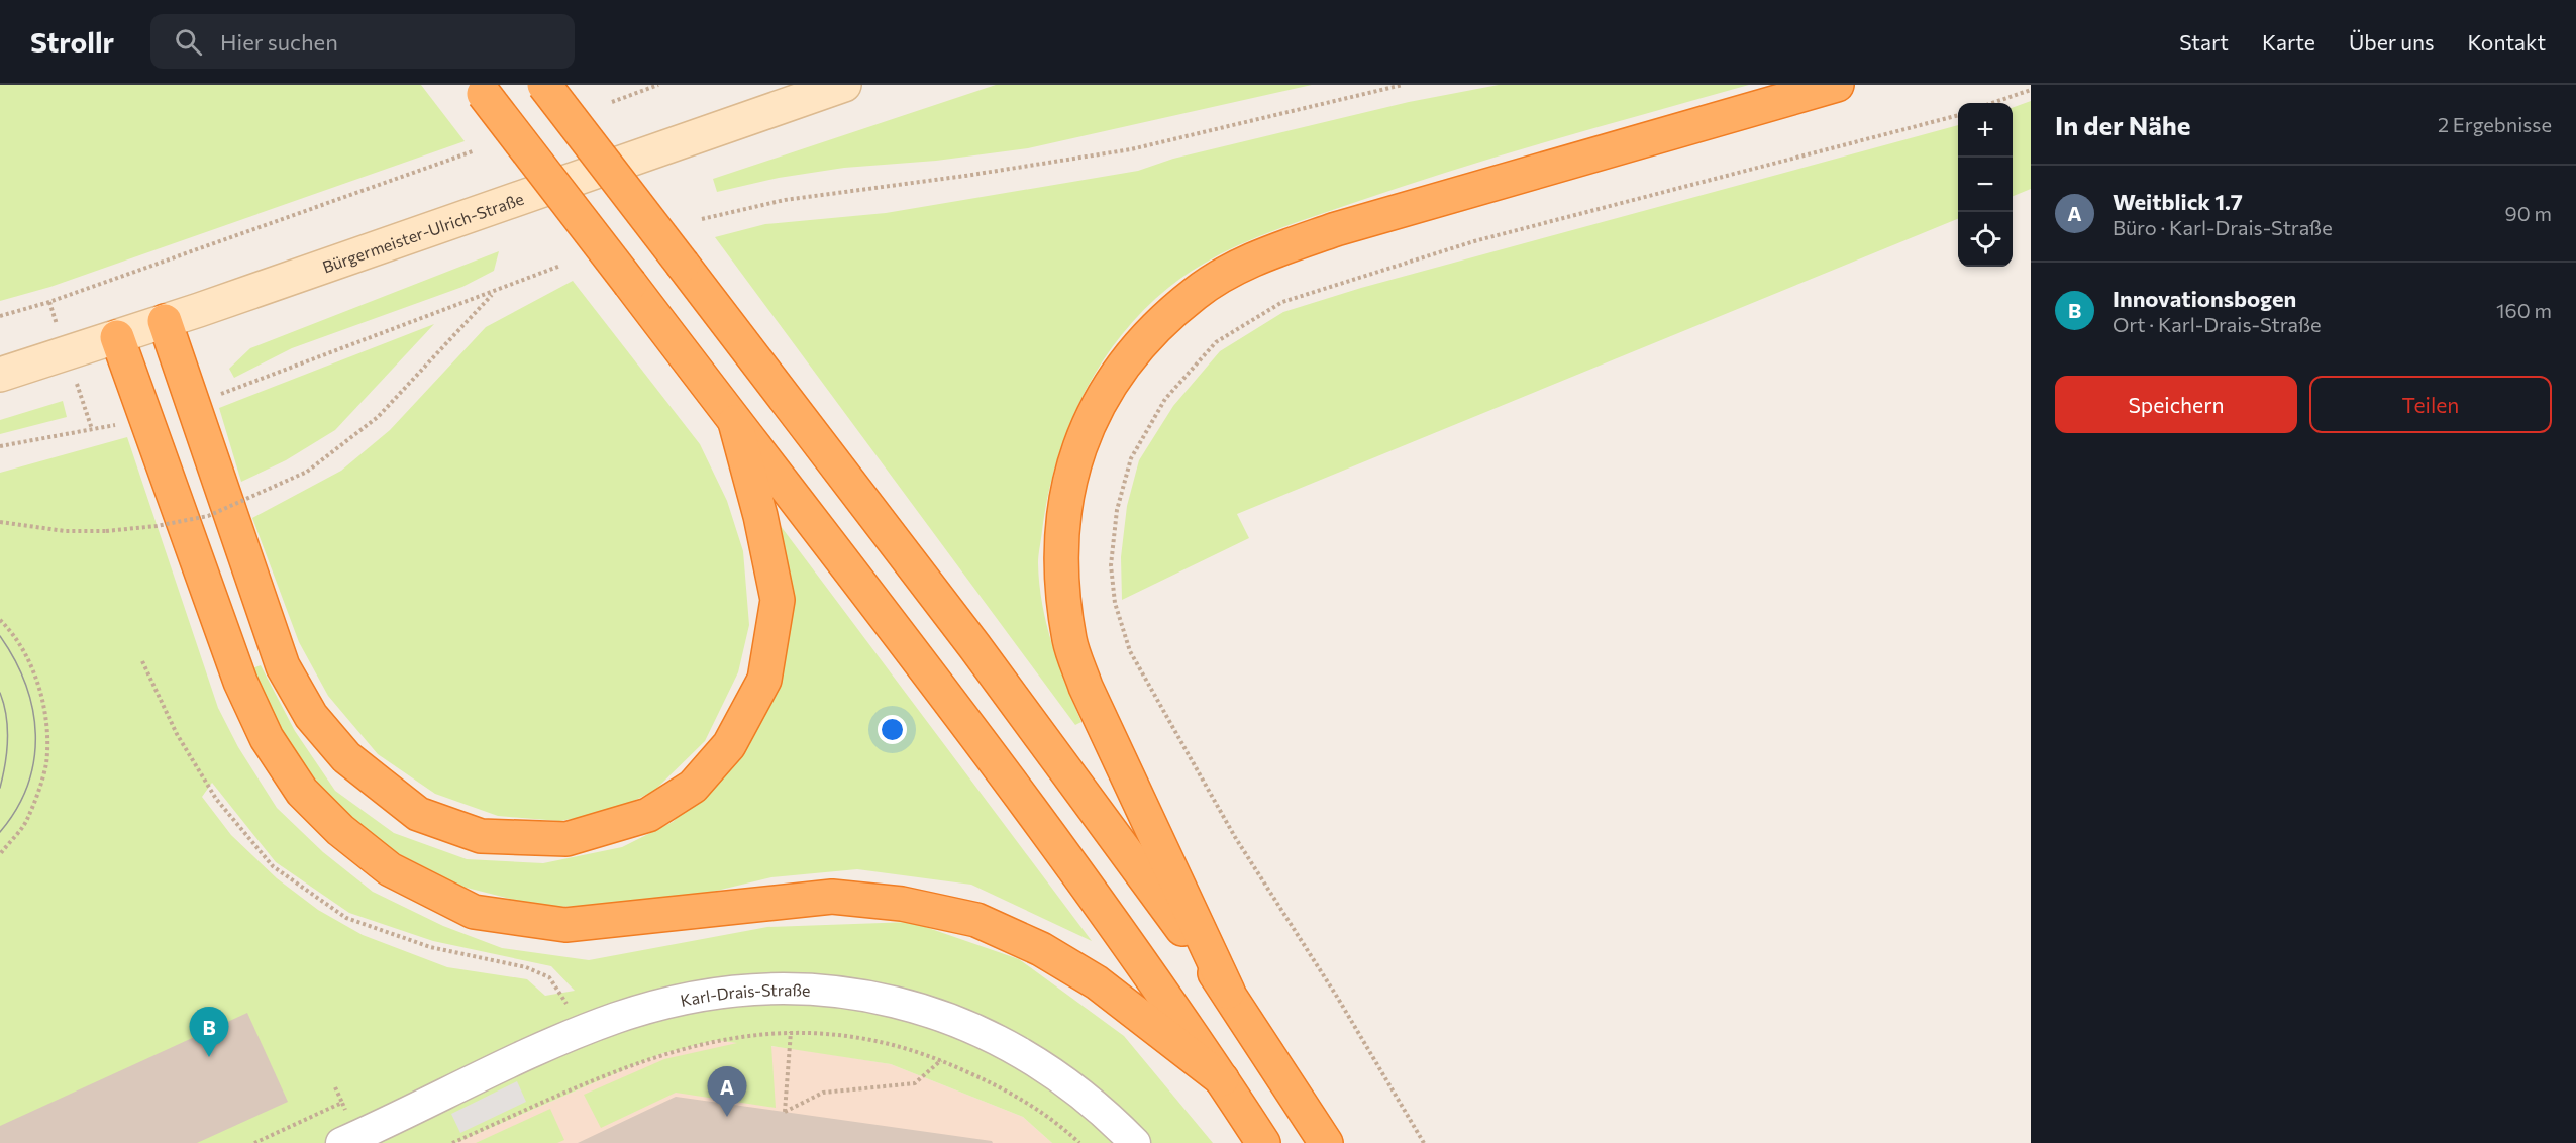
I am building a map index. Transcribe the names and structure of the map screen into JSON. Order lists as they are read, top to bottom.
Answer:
{
  "streets": {
    "main road": ["Bürgermeister-Ulrich-Straße"],
    "street": ["Karl-Drais-Straße"]
  },
  "page": {
    "header": "Strollr",
    "search": "Hier suchen",
    "nav": [
      "Start",
      "Karte",
      "Über uns",
      "Kontakt"
    ],
    "heading": ["In der Nähe", "2 Ergebnisse"],
    "map_buttons": ["+", "−"],
    "list": [
      {
        "mark": "A",
        "name": "Weitblick 1.7",
        "note": "Büro · Karl-Drais-Straße",
        "value": "90 m"
      },
      {
        "mark": "B",
        "name": "Innovationsbogen",
        "note": "Ort · Karl-Drais-Straße",
        "value": "160 m"
      }
    ],
    "buttons": ["Speichern", "Teilen"],
    "pins": ["B", "A"]
  }
}
